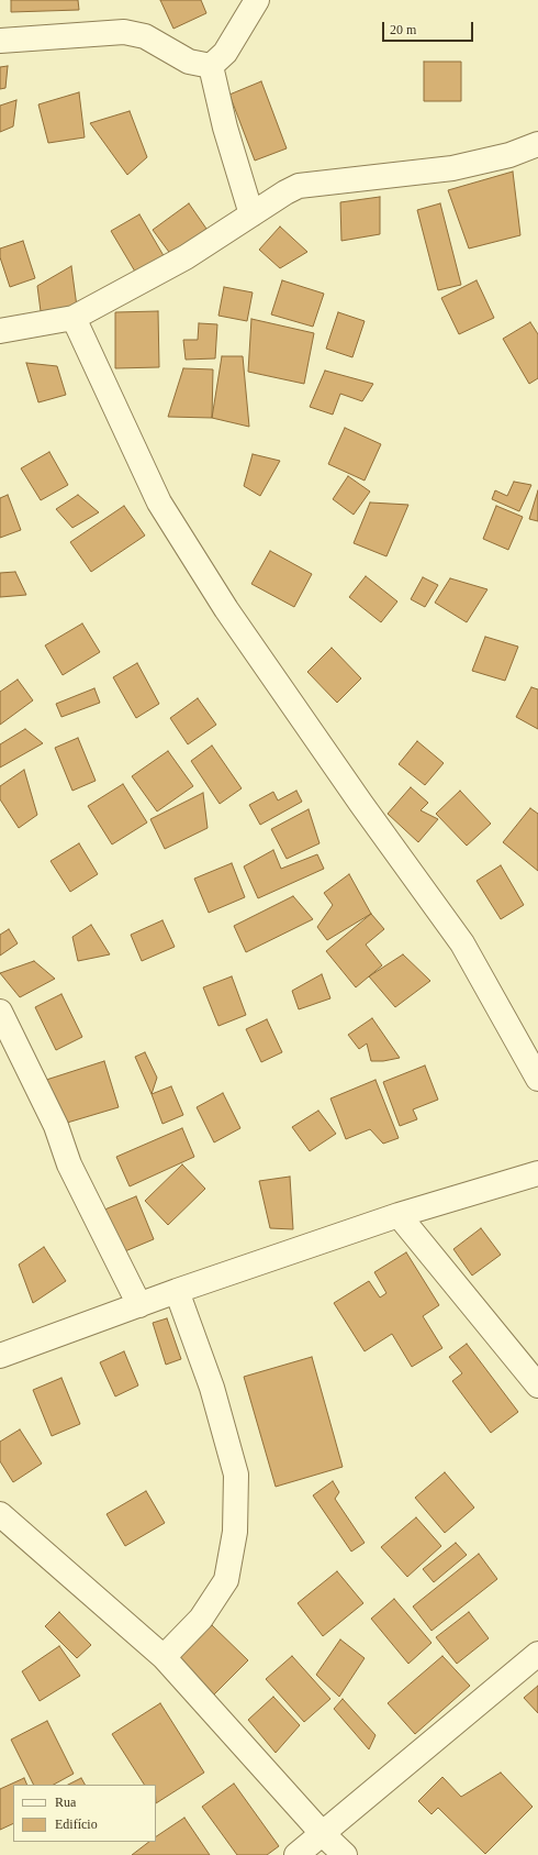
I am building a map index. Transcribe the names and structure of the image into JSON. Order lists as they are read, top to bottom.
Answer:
{
  "legend": ["Rua", "Edifício"],
  "scale_bar": "20 m"
}
